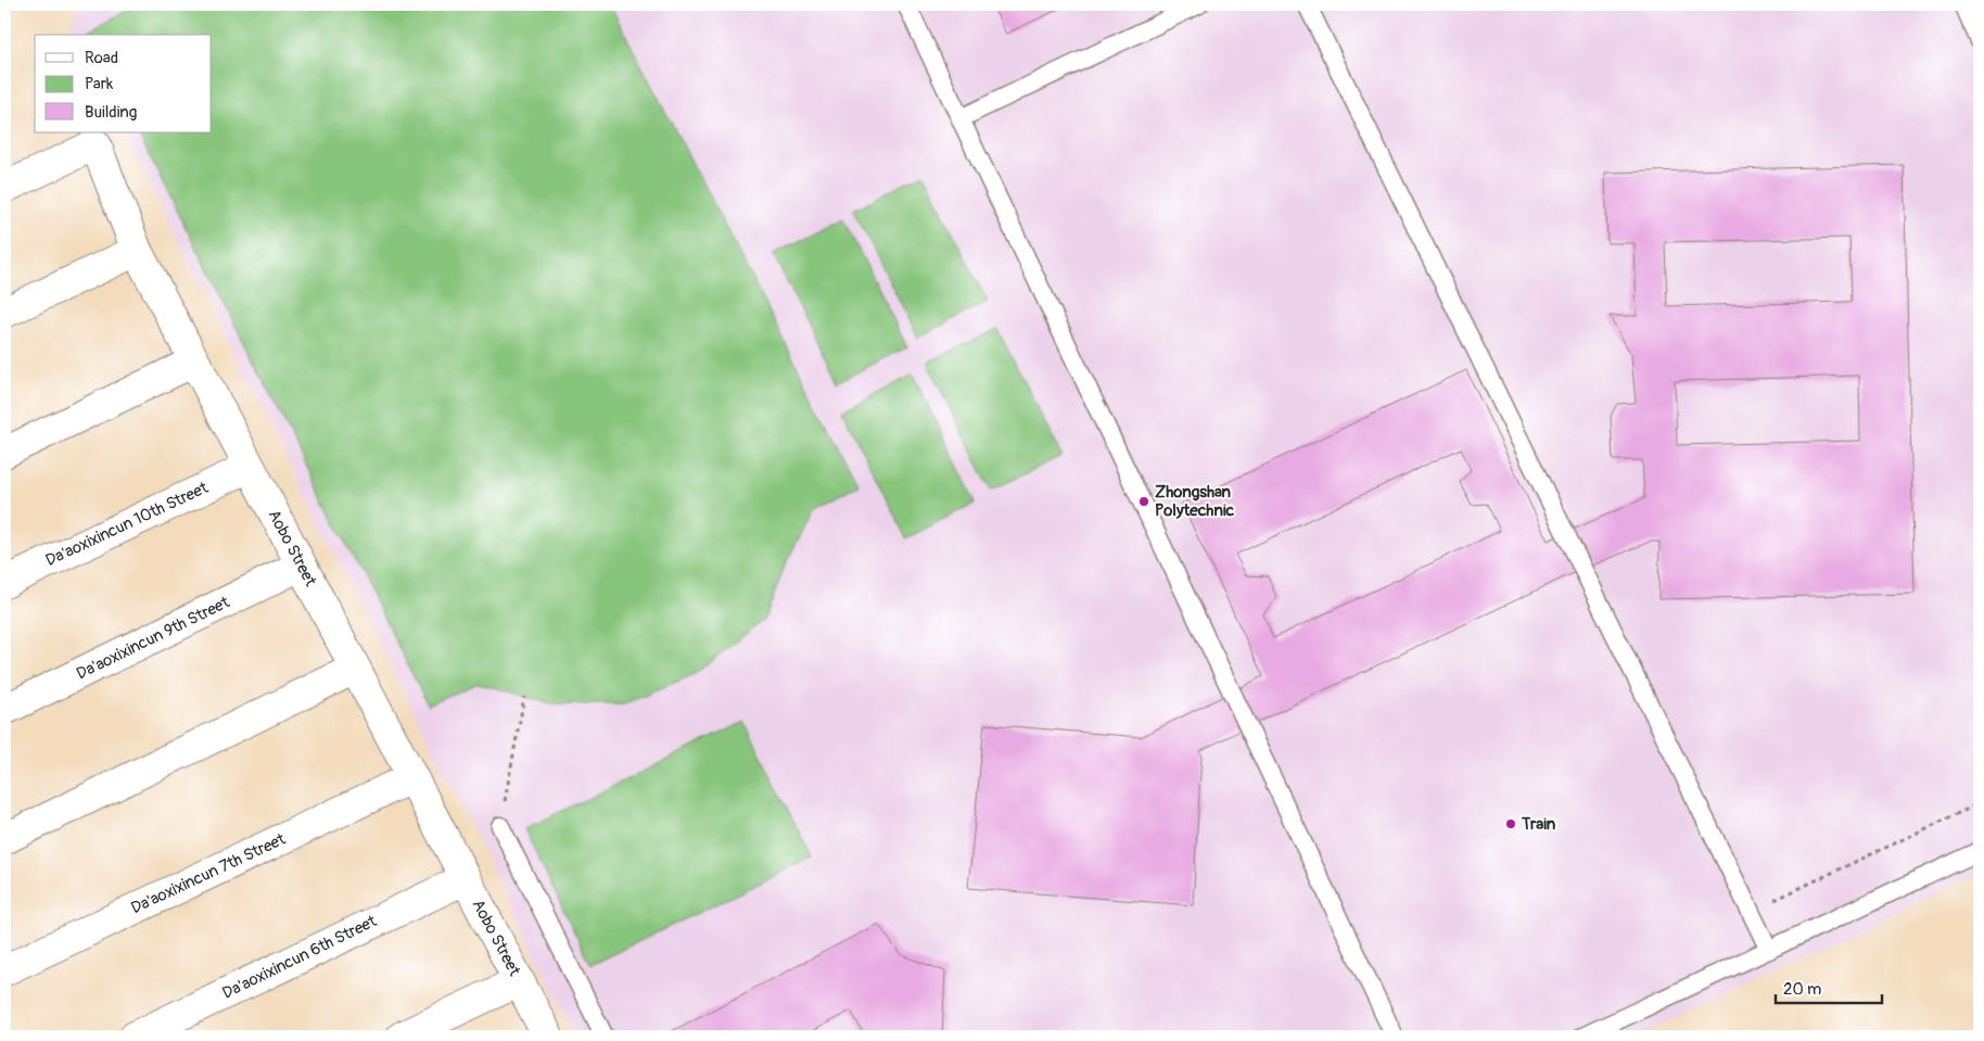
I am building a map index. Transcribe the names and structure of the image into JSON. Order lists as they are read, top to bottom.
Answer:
{
  "streets": {
    "street": [
      "Da'aoxixincun 10th Street",
      "Aobo Street",
      "Da'aoxixincun 9th Street",
      "Da'aoxixincun 7th Street",
      "Da'aoxixincun 6th Street"
    ]
  },
  "crossings": [
    ["Da'aoxixincun 10th Street", "Aobo Street"],
    ["Aobo Street", "Da'aoxixincun 9th Street"],
    ["Aobo Street", "Da'aoxixincun 7th Street"],
    ["Aobo Street", "Da'aoxixincun 6th Street"]
  ],
  "places": ["Zhongshan Polytechnic", "Train"],
  "legend": ["Road", "Park", "Building"],
  "scale_bar": "20 m"
}
